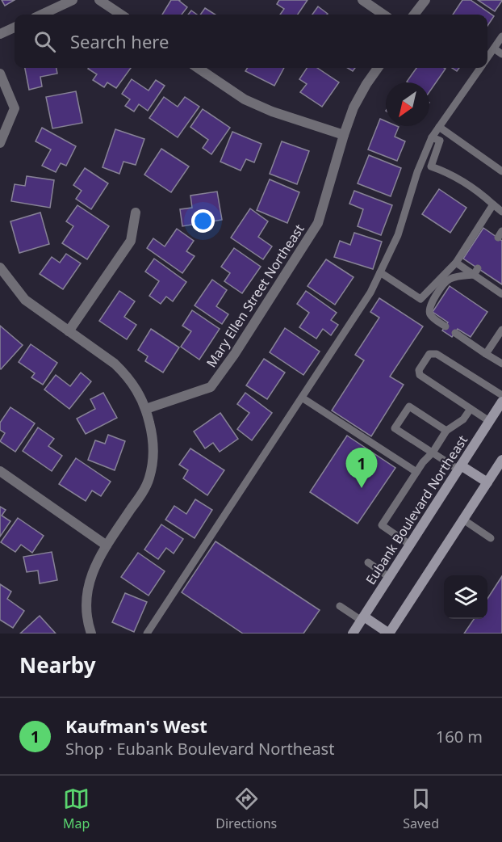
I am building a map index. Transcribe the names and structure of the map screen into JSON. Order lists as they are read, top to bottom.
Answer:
{
  "streets": {
    "main road": ["Eubank Boulevard Northeast"],
    "street": ["Mary Ellen Street Northeast"]
  },
  "north": "bottom left",
  "page": {
    "search": "Search here",
    "pins": "1",
    "heading": "Nearby",
    "list": [
      {
        "mark": "1",
        "name": "Kaufman's West",
        "note": "Shop · Eubank Boulevard Northeast",
        "value": "160 m"
      }
    ],
    "nav": ["Map", "Directions", "Saved"]
  }
}
